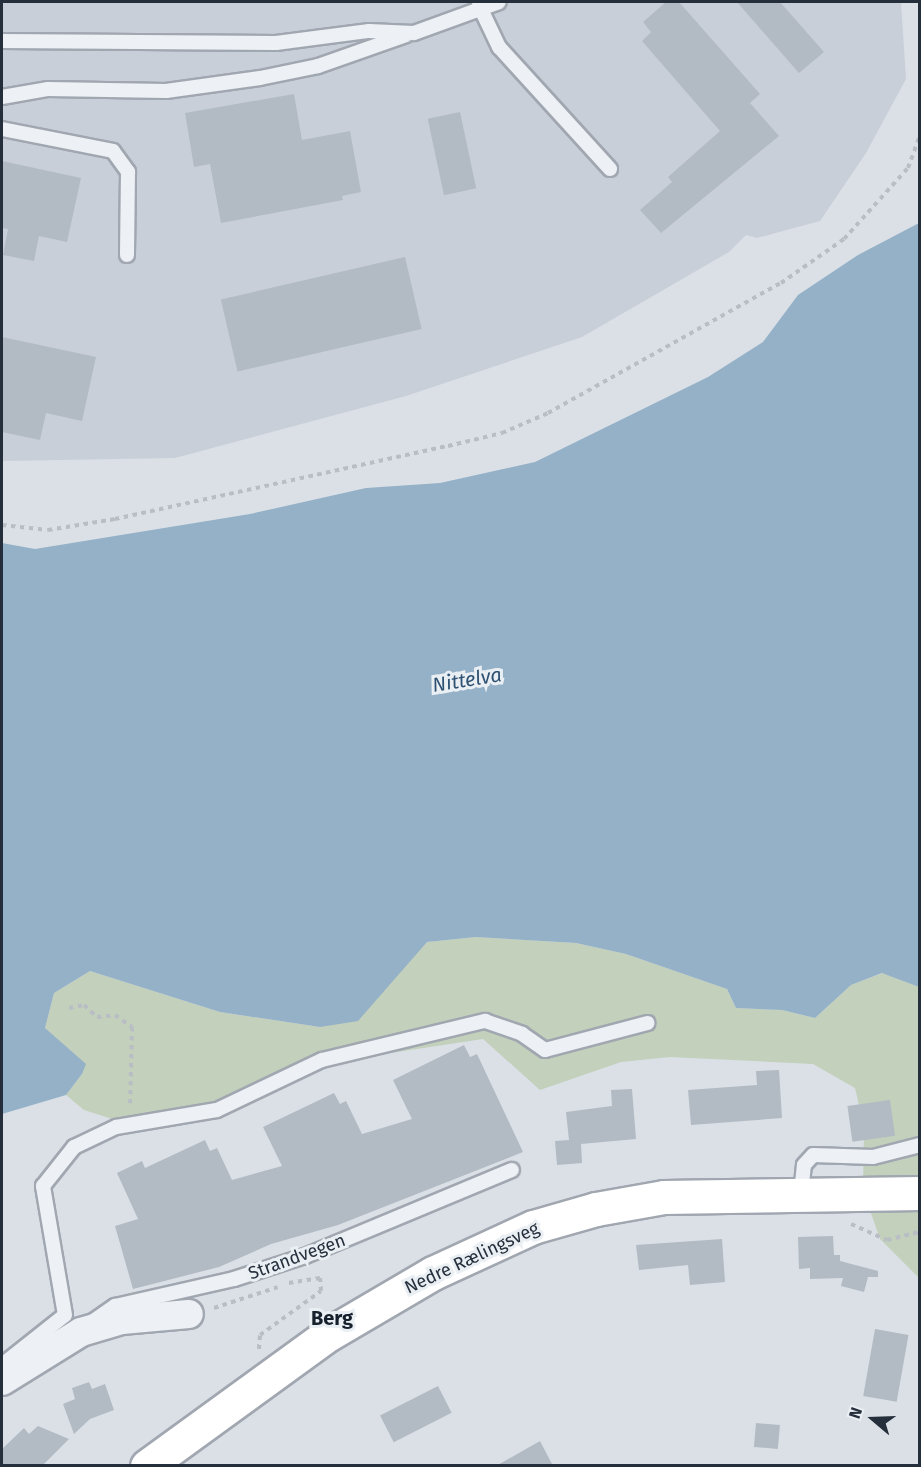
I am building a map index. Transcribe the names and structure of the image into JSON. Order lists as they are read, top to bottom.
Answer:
{
  "streets": {
    "main road": ["Nedre Rælingsveg"],
    "street": ["Strandvegen"]
  },
  "districts": ["Berg"],
  "water": ["Nittelva"],
  "north": "left"
}
